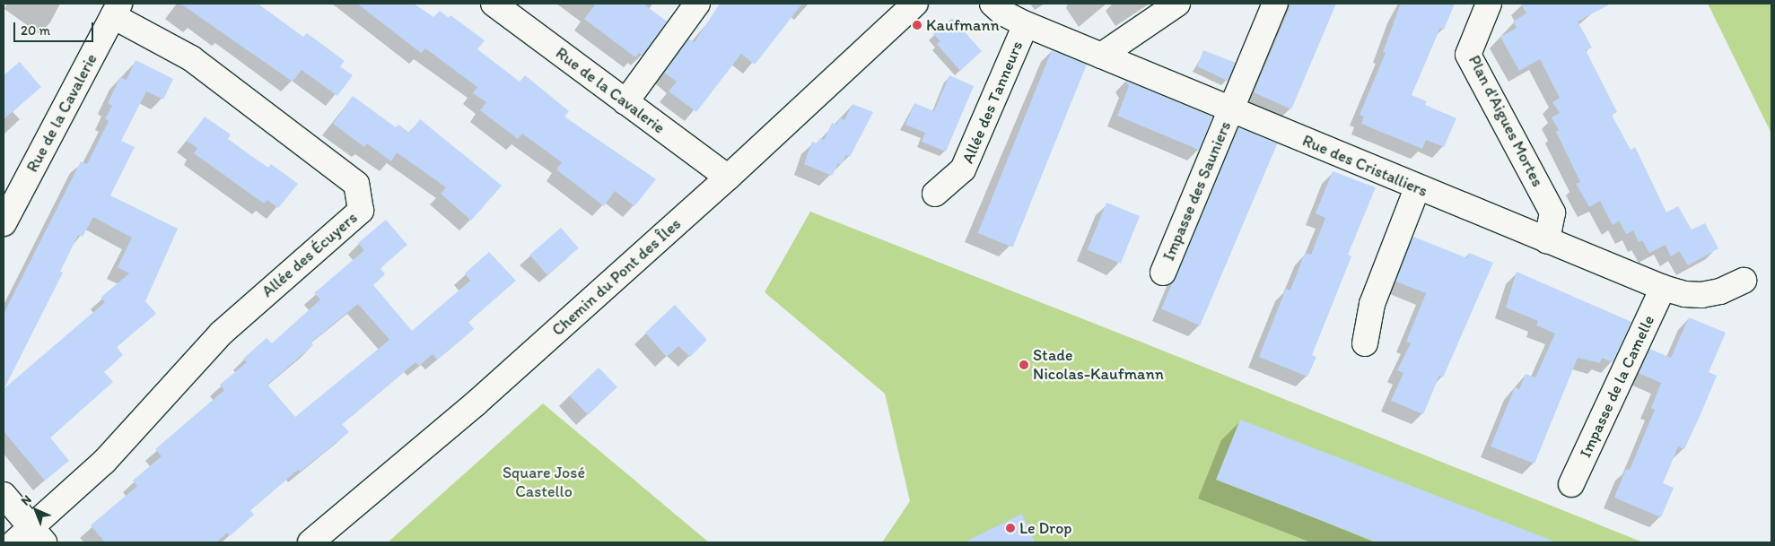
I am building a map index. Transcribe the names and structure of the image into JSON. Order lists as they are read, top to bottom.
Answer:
{
  "streets": {
    "street": [
      "Rue de la Cavalerie",
      "Allée des Tanneurs",
      "Plan d'Aigues Mortes",
      "Rue des Cristalliers",
      "Impasse des Sauniers",
      "Allée des Écuyers",
      "Chemin du Pont des Îles",
      "Impasse de la Camelle"
    ]
  },
  "crossings": [
    ["Rue de la Cavalerie", "Allée des Écuyers"],
    ["Rue de la Cavalerie", "Chemin du Pont des Îles"],
    ["Allée des Tanneurs", "Rue des Cristalliers"],
    ["Plan d'Aigues Mortes", "Rue des Cristalliers"],
    ["Rue des Cristalliers", "Impasse des Sauniers"],
    ["Rue des Cristalliers", "Impasse de la Camelle"]
  ],
  "parks": ["Square José Castello"],
  "places": ["Kaufmann", "Stade Nicolas-Kaufmann", "Le Drop"],
  "scale_bar": "20 m",
  "north": "top left"
}
